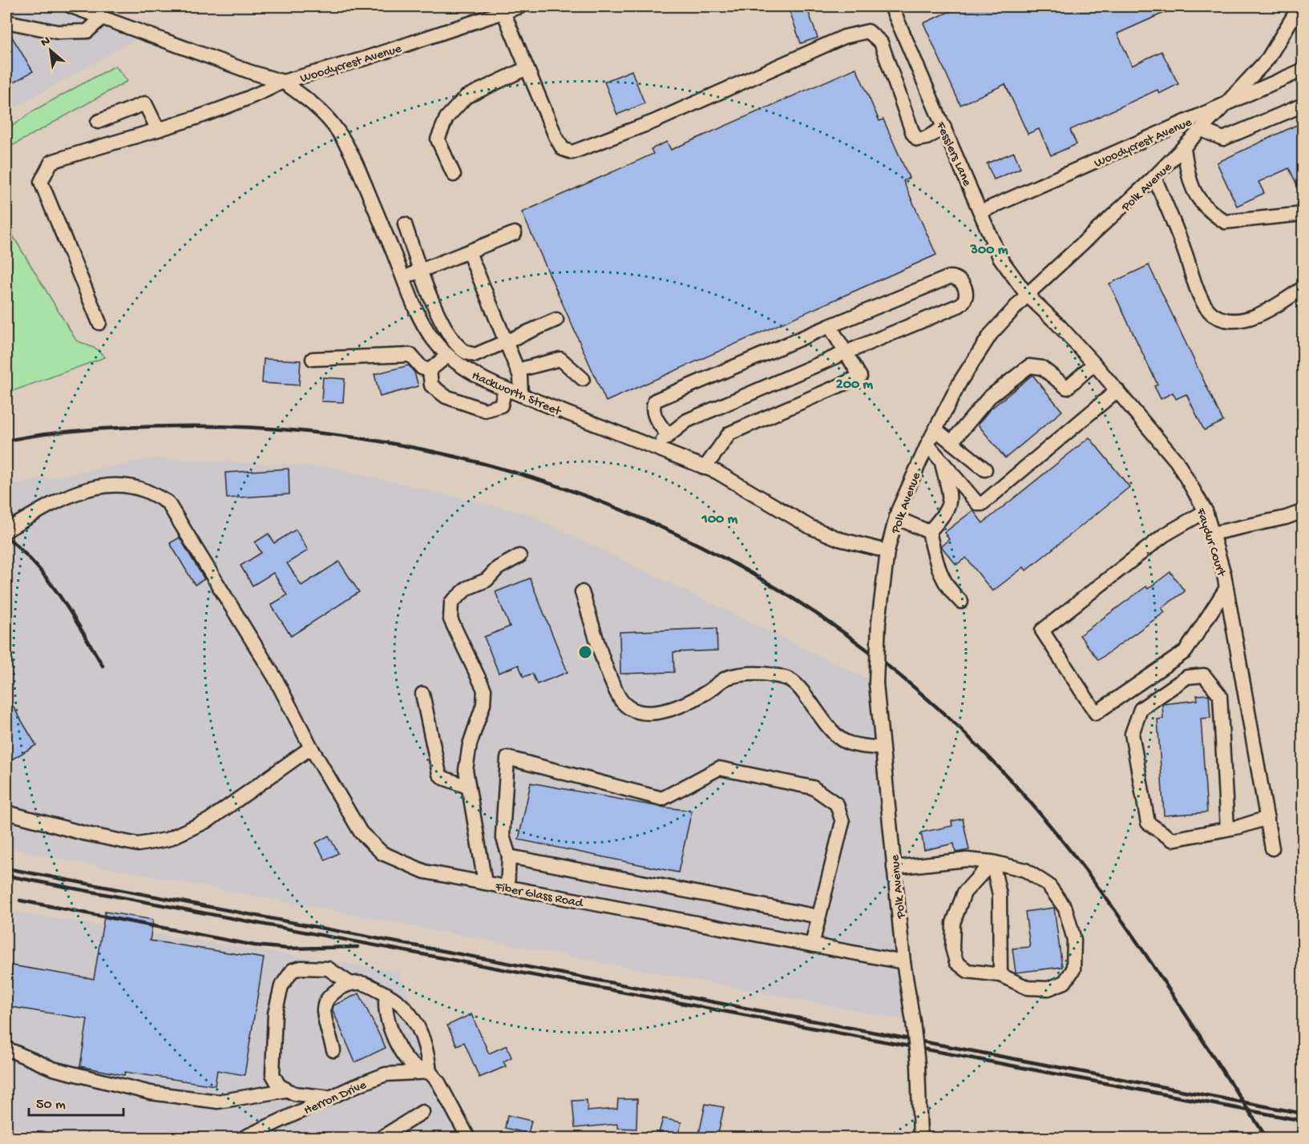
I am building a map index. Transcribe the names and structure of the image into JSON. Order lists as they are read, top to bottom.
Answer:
{
  "streets": {
    "street": [
      "Woodycrest Avenue",
      "Fesslers Lane",
      "Polk Avenue",
      "Hackworth Street",
      "Faydur Court",
      "Fiber Glass Road",
      "Herron Drive"
    ]
  },
  "crossings": [
    ["Woodycrest Avenue", "Fesslers Lane"],
    ["Woodycrest Avenue", "Polk Avenue"],
    ["Woodycrest Avenue", "Hackworth Street"],
    ["Fesslers Lane", "Polk Avenue"],
    ["Fesslers Lane", "Faydur Court"],
    ["Polk Avenue", "Hackworth Street"],
    ["Polk Avenue", "Faydur Court"],
    ["Polk Avenue", "Fiber Glass Road"]
  ],
  "scale_bar": "50 m",
  "north": "top left",
  "rings": ["300 m", "200 m", "100 m"]
}
